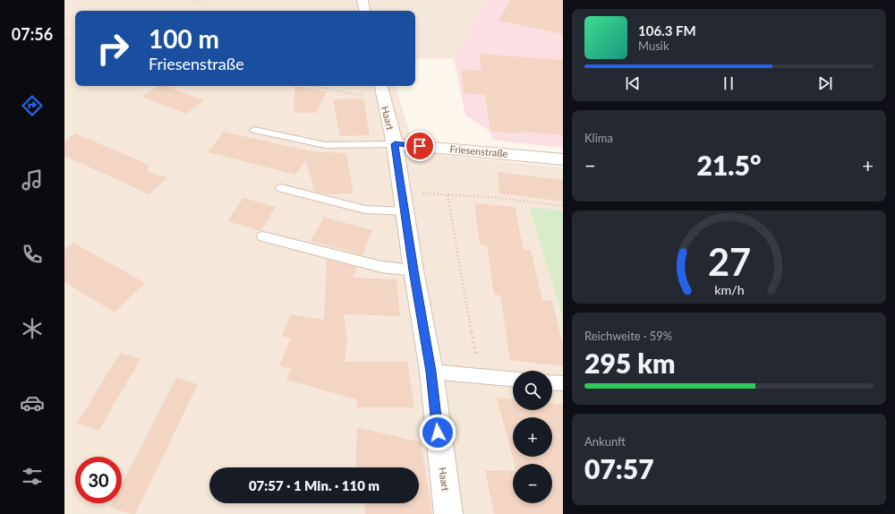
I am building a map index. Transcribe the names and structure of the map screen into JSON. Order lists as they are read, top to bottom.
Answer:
{
  "streets": {
    "street": ["Haart", "Friesenstraße"]
  },
  "crossings": [
    ["Haart", "Friesenstraße"]
  ],
  "page": {
    "tabs": "07:56",
    "turn": ["100 m", "Friesenstraße"],
    "song": ["106.3 FM", "Musik"],
    "tile": [
      "Klima",
      ["Reichweite · 59%", "295 km"],
      ["Ankunft", "07:57"]
    ],
    "heat": ["−", "21.5°", "+"],
    "map_buttons": ["+", "−"],
    "limit": "30",
    "trip": "07:57 · 1 Min. · 110 m",
    "gauge": ["27", "km/h"]
  }
}
